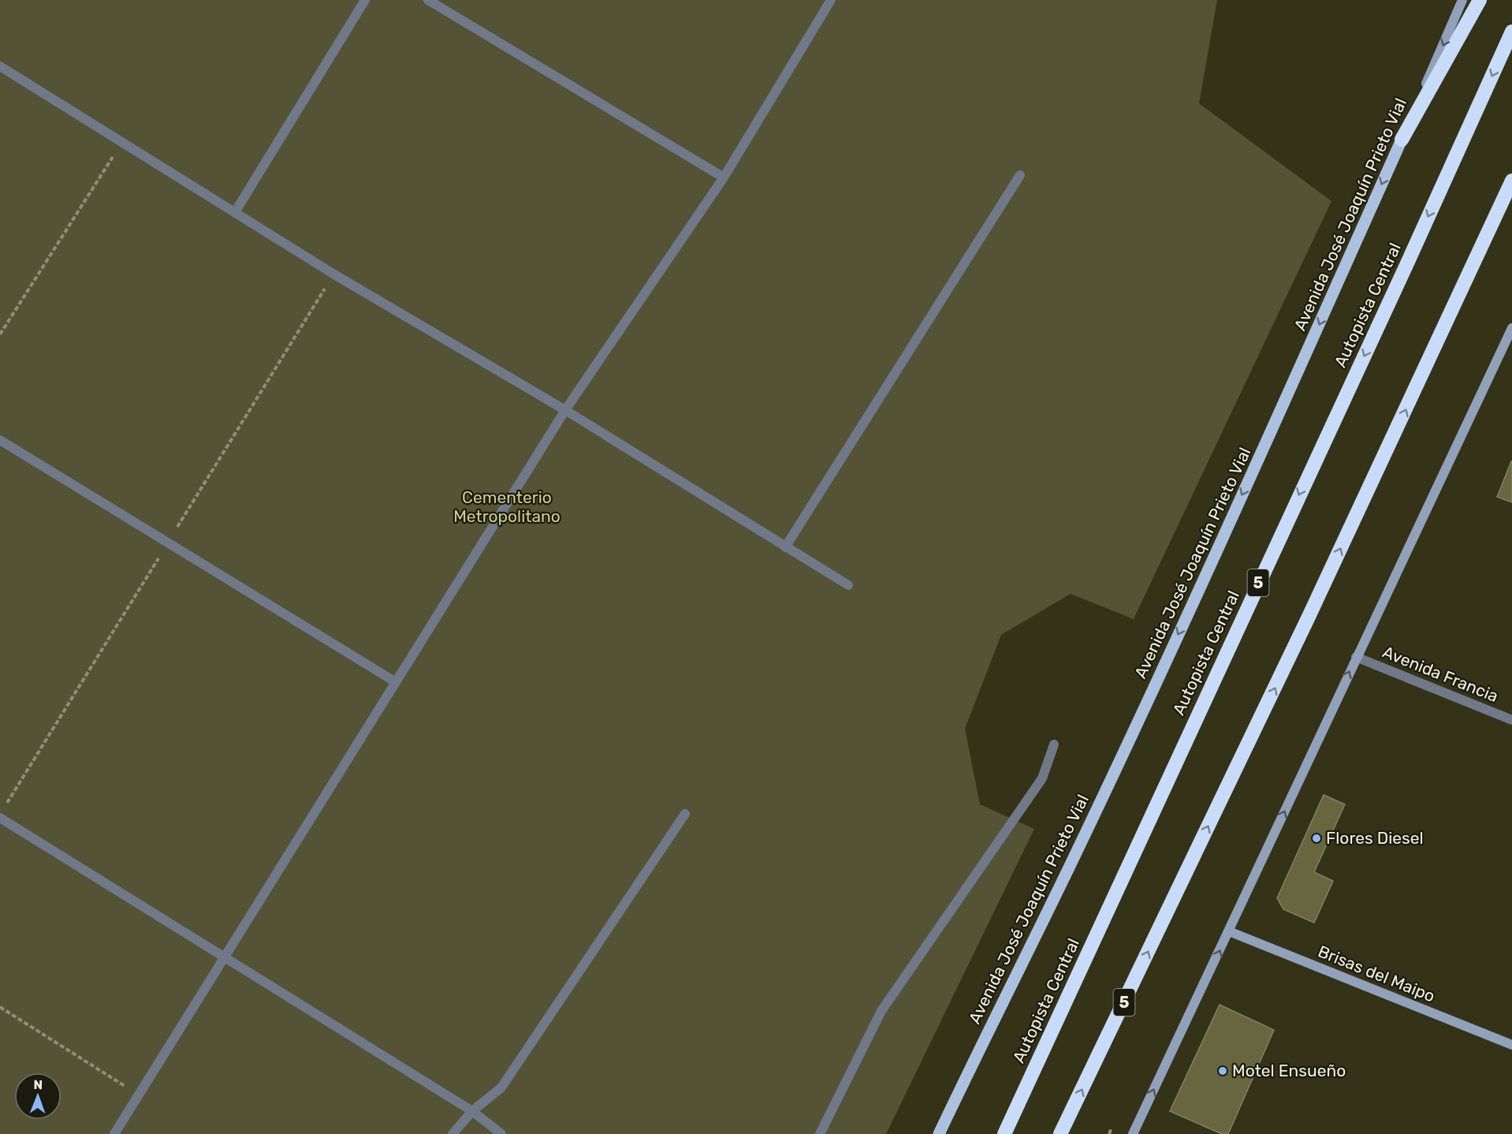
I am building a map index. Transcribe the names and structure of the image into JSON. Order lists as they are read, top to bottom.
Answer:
{
  "streets": {
    "highway": ["Autopista Central", "5"],
    "main road": ["Avenida José Joaquín Prieto Vial", "Brisas del Maipo"],
    "street": ["Avenida Francia"]
  },
  "one_way": ["Avenida José Joaquín Prieto Vial"],
  "parks": ["Cementerio Metropolitano"],
  "places": ["Flores Diesel", "Motel Ensueño"],
  "north": "top"
}
